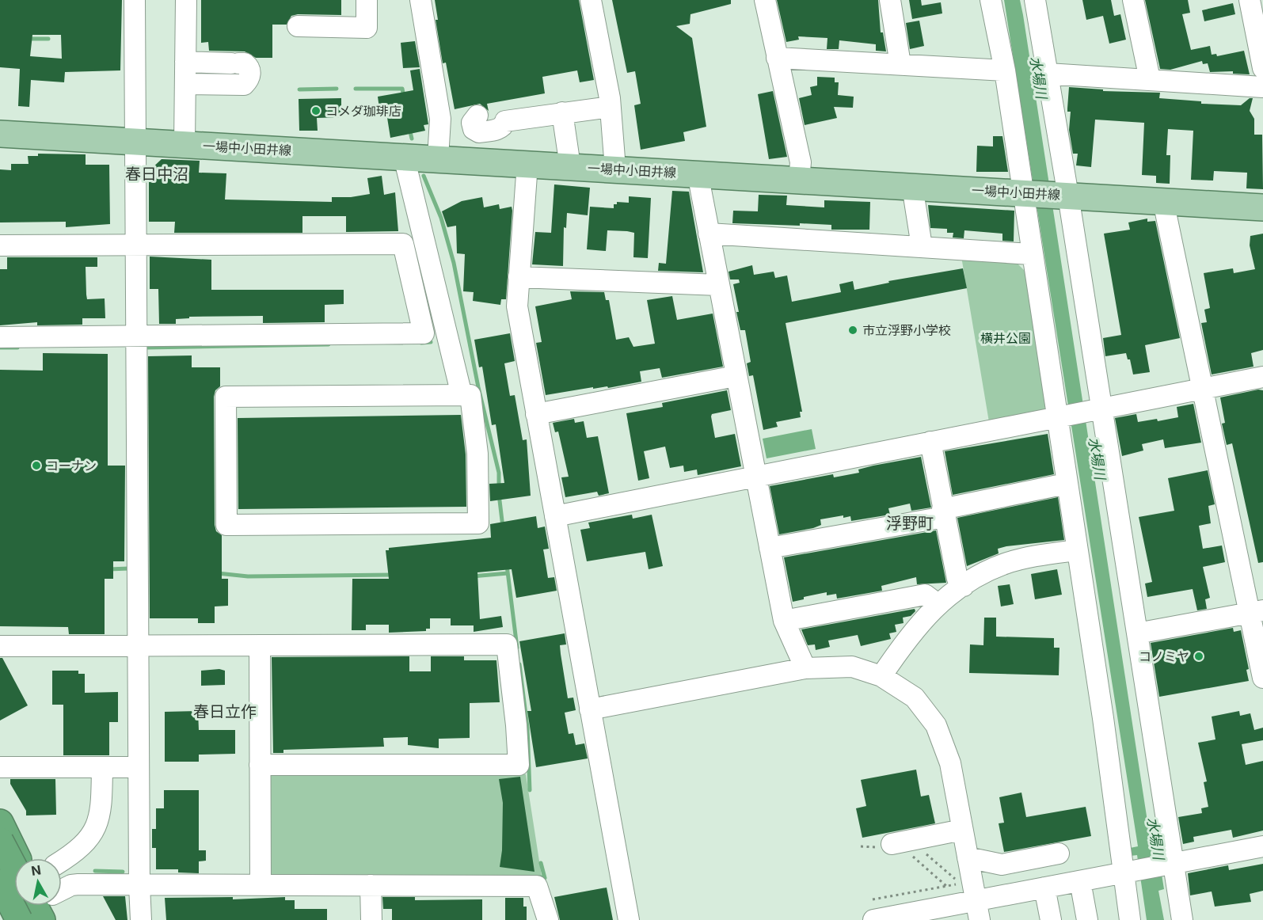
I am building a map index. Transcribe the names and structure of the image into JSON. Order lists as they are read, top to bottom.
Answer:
{
  "streets": {
    "main road": ["一場中小田井線"]
  },
  "districts": ["春日中沼", "浮野町", "春日立作"],
  "water": ["水場川"],
  "parks": ["横井公園"],
  "places": [
    "コメダ珈琲店",
    "市立浮野小学校",
    "コーナン",
    "コノミヤ"
  ],
  "north": "top"
}
